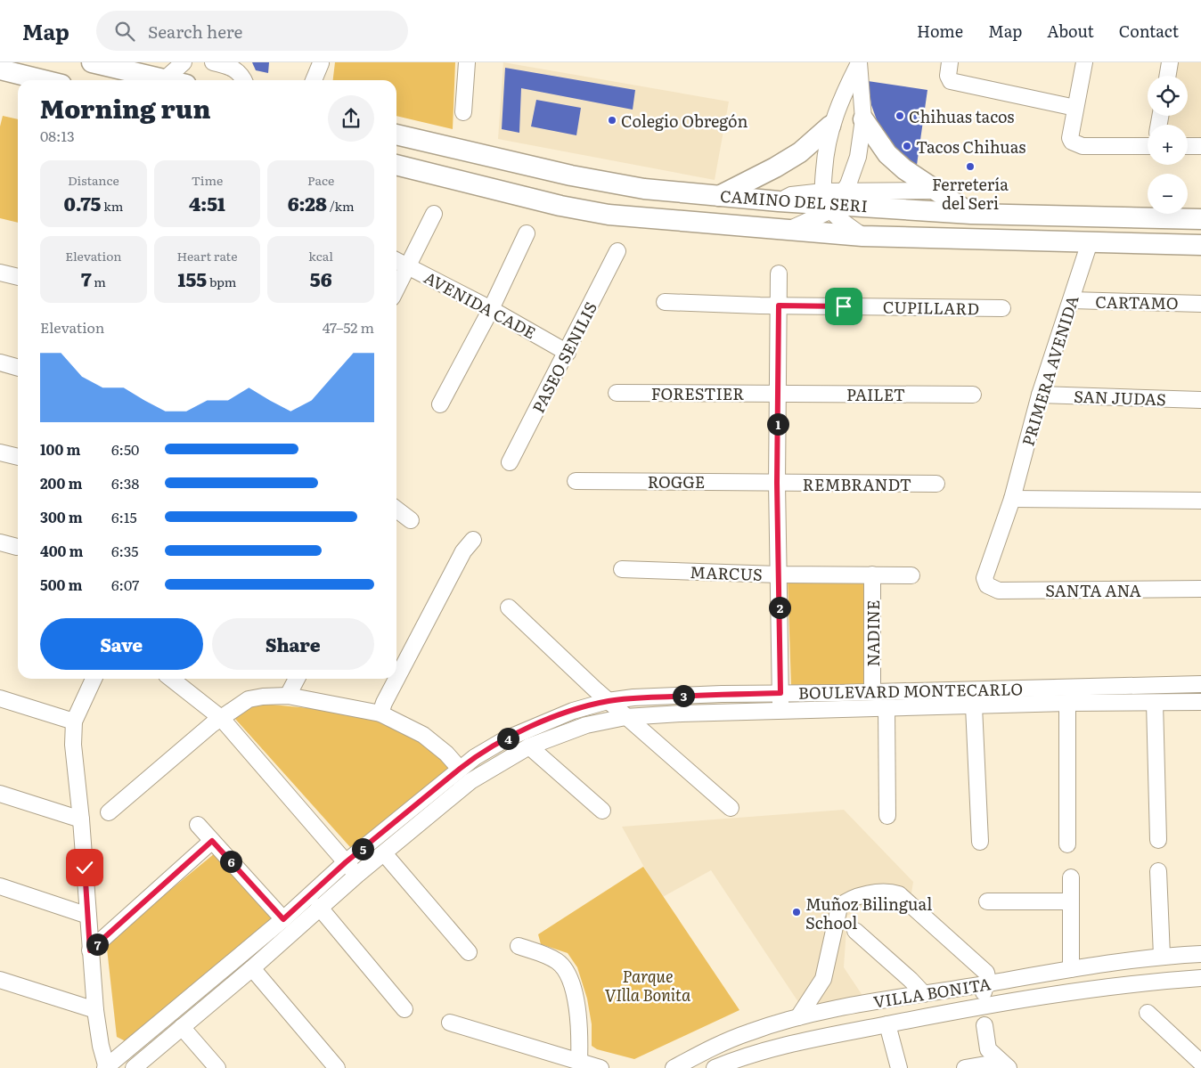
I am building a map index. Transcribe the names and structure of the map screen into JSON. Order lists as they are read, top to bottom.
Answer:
{
  "streets": {
    "main road": ["CAMINO DEL SERI"],
    "street": [
      "CARTAMO",
      "AVENIDA CADE",
      "CUPILLARD",
      "PASEO SENILIS",
      "PRIMERA AVENIDA",
      "FORESTIER",
      "PAILET",
      "SAN JUDAS",
      "ROGGE",
      "REMBRANDT",
      "MARCUS",
      "SANTA ANA",
      "NADINE",
      "BOULEVARD MONTECARLO",
      "VILLA BONITA"
    ]
  },
  "crossings": [
    ["CAMINO DEL SERI", "PRIMERA AVENIDA"],
    ["CARTAMO", "PRIMERA AVENIDA"],
    ["AVENIDA CADE", "PASEO SENILIS"],
    ["PRIMERA AVENIDA", "SAN JUDAS"],
    ["PRIMERA AVENIDA", "SANTA ANA"],
    ["FORESTIER", "PAILET"],
    ["ROGGE", "REMBRANDT"],
    ["MARCUS", "NADINE"],
    ["NADINE", "BOULEVARD MONTECARLO"]
  ],
  "parks": ["Parque VIlla Bonita"],
  "places": [
    "Chihuas tacos",
    "Colegio Obregón",
    "Tacos Chihuas",
    "Ferretería del Seri",
    "Muñoz Bilingual School"
  ],
  "page": {
    "header": "Map",
    "search": "Search here",
    "nav": [
      "Home",
      "Map",
      "About",
      "Contact"
    ],
    "map_buttons": ["+", "−"],
    "heading": ["Morning run", "08:13"],
    "stats": [
      ["Distance", "0.75 km"],
      ["Time", "4:51"],
      ["Pace", "6:28 /km"],
      ["Elevation", "7 m"],
      ["Heart rate", "155 bpm"],
      ["kcal", "56"]
    ],
    "chart": ["Elevation", "47–52 m"],
    "pins": [
      "1",
      "2",
      "3",
      "4",
      "5",
      "6",
      "7"
    ],
    "list": [
      {
        "name": "100 m",
        "note": "6:50"
      },
      {
        "name": "200 m",
        "note": "6:38"
      },
      {
        "name": "300 m",
        "note": "6:15"
      },
      {
        "name": "400 m",
        "note": "6:35"
      },
      {
        "name": "500 m",
        "note": "6:07"
      }
    ],
    "buttons": ["Save", "Share"]
  }
}
